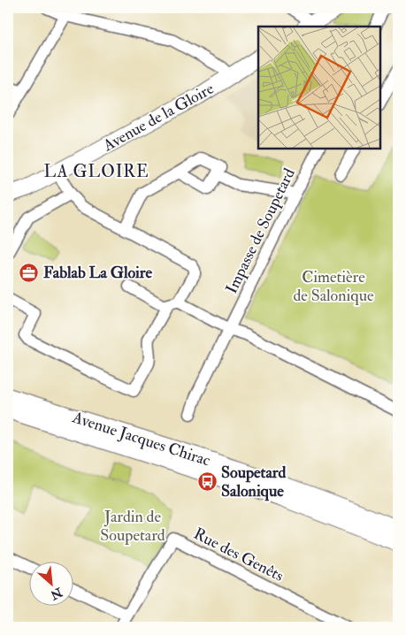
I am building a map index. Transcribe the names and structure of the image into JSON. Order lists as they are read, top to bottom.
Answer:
{
  "streets": {
    "main road": ["Avenue de la Gloire", "Avenue Jacques Chirac"],
    "street": ["Impasse de Soupetard", "Rue des Genêts"]
  },
  "districts": ["LA GLOIRE"],
  "parks": ["Cimetière de Salonique", "Jardin de Soupetard"],
  "places": {
    "office": ["Fablab La Gloire"],
    "bus stop": ["Soupetard Salonique"]
  },
  "north": "bottom right"
}
